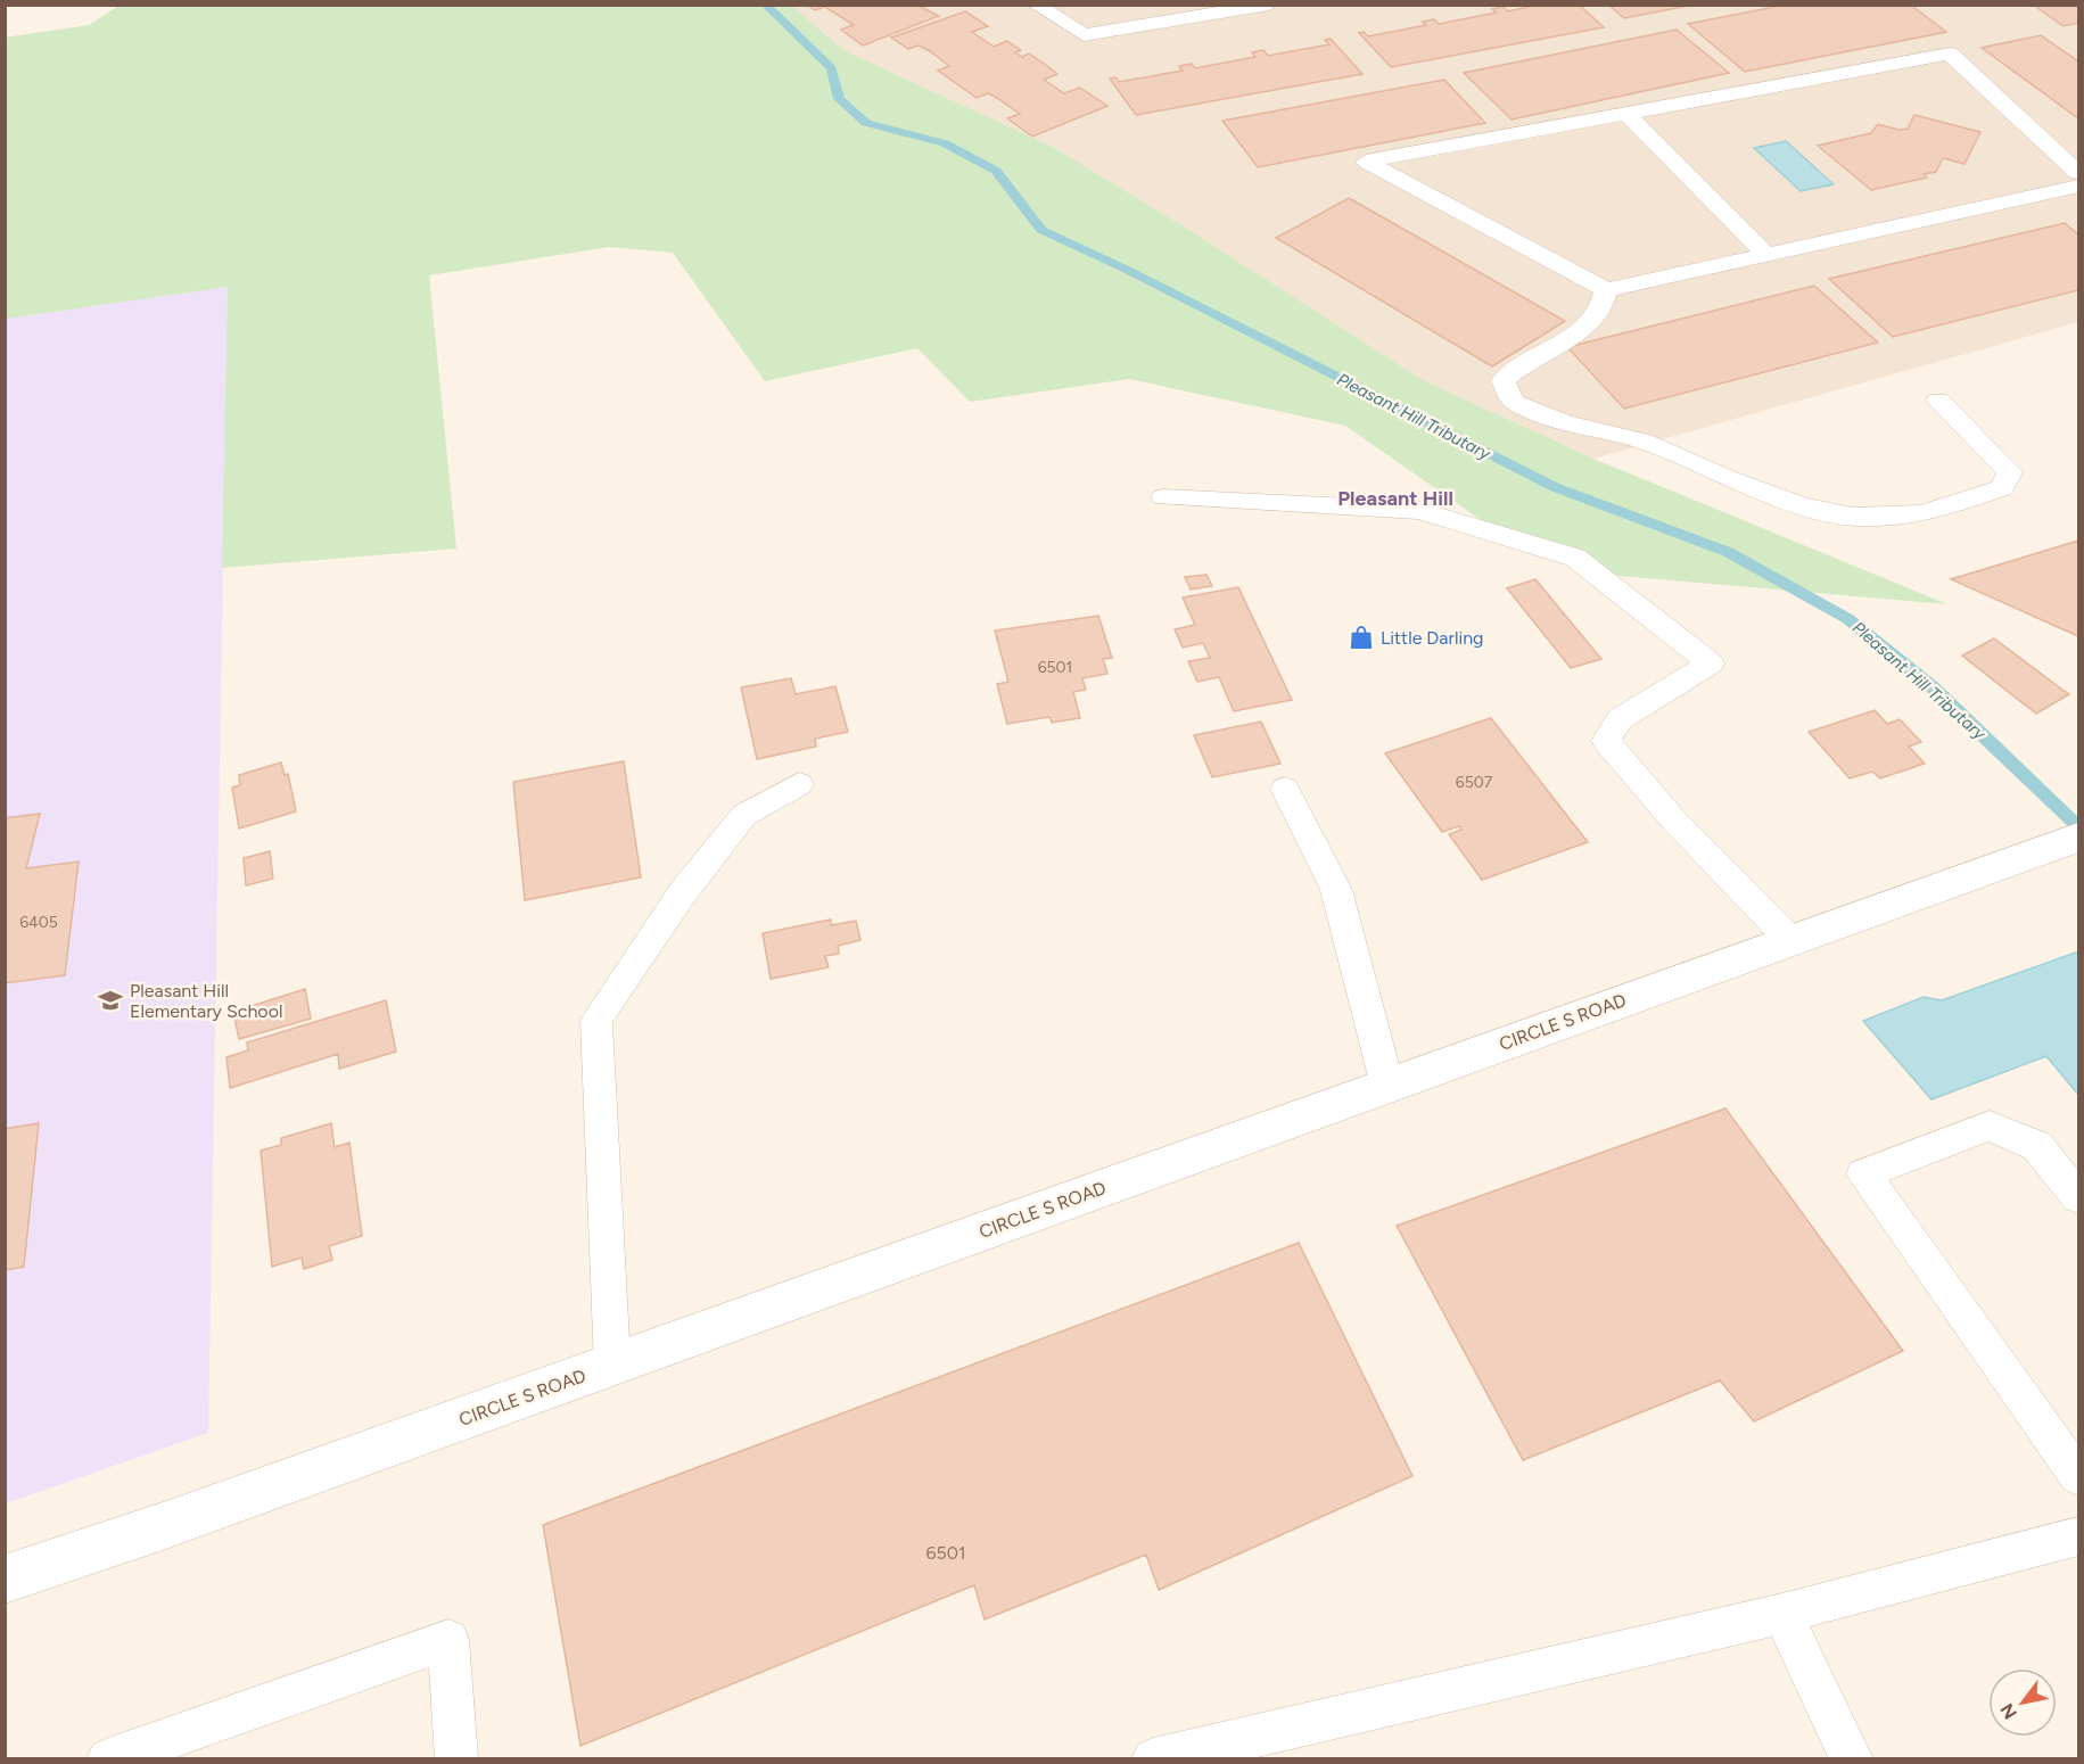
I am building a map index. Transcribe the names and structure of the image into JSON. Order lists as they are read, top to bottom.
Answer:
{
  "streets": {
    "street": ["CIRCLE S ROAD"]
  },
  "districts": ["Pleasant Hill"],
  "water": ["Pleasant Hill Tributary"],
  "places": {
    "shop": ["Little Darling"],
    "school or university": ["Pleasant Hill Elementary School"]
  },
  "house_numbers": [
    "6501",
    "6507",
    "6405",
    "6501"
  ],
  "north": "bottom left"
}
